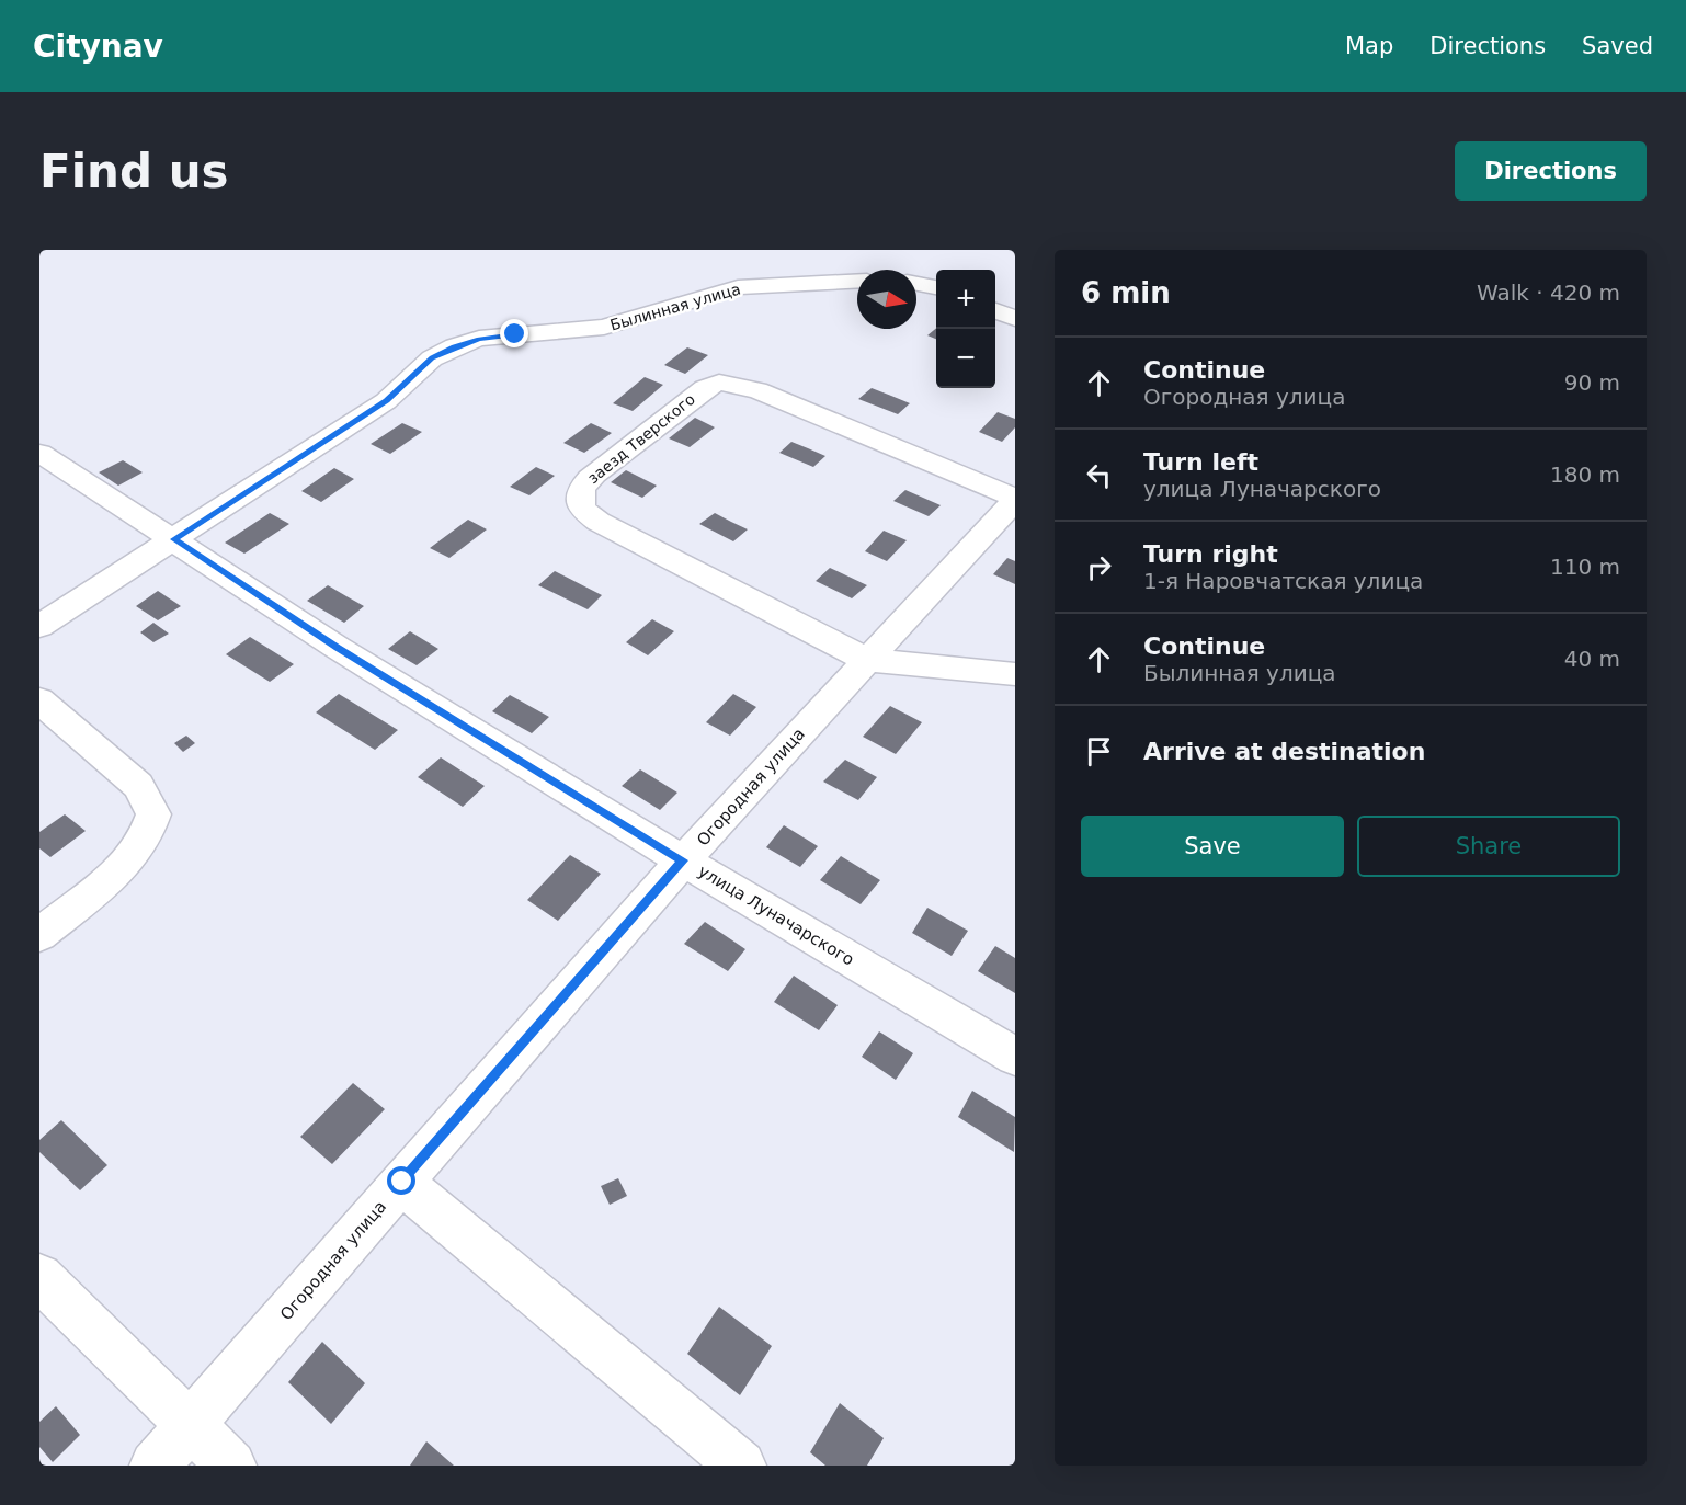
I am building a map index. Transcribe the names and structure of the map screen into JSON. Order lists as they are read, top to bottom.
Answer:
{
  "streets": {
    "street": [
      "Былинная улица",
      "заезд Тверского",
      "Огородная улица",
      "улица Луначарского"
    ]
  },
  "crossings": [
    ["Былинная улица", "улица Луначарского"],
    ["заезд Тверского", "Огородная улица"],
    ["Огородная улица", "улица Луначарского"]
  ],
  "north": "right",
  "page": {
    "header": "Citynav",
    "nav": ["Map", "Directions", "Saved"],
    "buttons": [
      "Directions",
      ["Save", "Share"]
    ],
    "title": "Find us",
    "heading": ["6 min", "Walk · 420 m"],
    "map_buttons": ["+", "−"],
    "list": [
      ["Continue", "Огородная улица", "90 m"],
      ["Turn left", "улица Луначарского", "180 m"],
      ["Turn right", "1-я Наровчатская улица", "110 m"],
      ["Continue", "Былинная улица", "40 m"],
      "Arrive at destination"
    ]
  }
}
